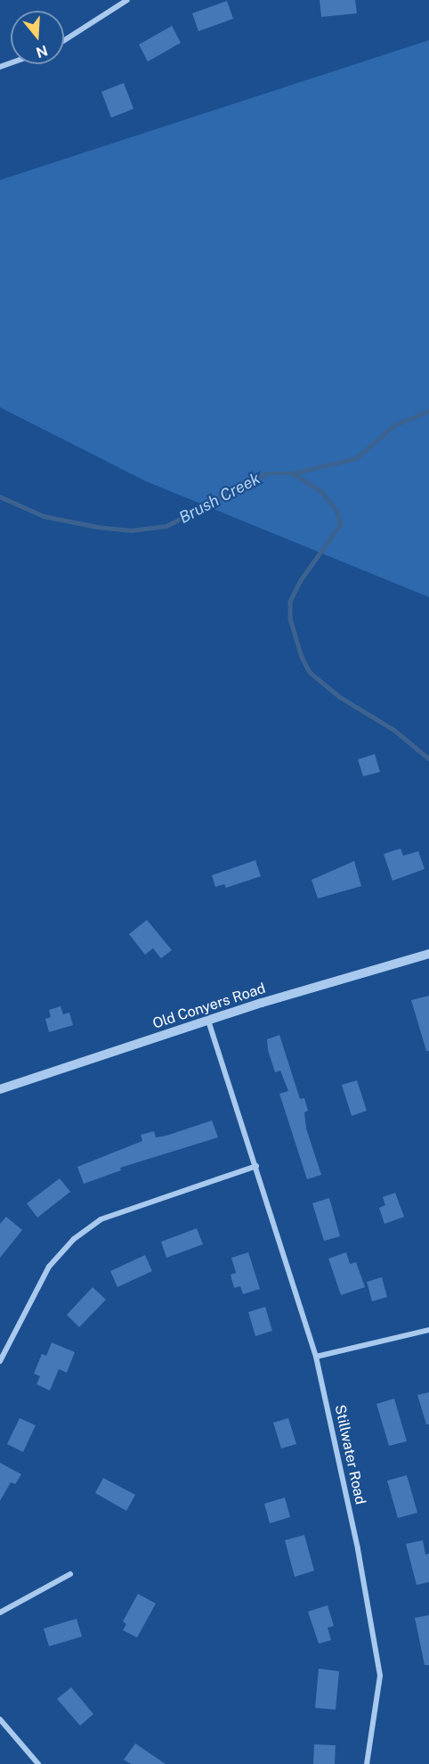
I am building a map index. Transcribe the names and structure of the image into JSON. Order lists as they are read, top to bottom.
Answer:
{
  "streets": {
    "street": ["Old Conyers Road", "Stillwater Road"]
  },
  "crossings": [
    ["Old Conyers Road", "Stillwater Road"]
  ],
  "water": ["Brush Creek"],
  "north": "bottom"
}
